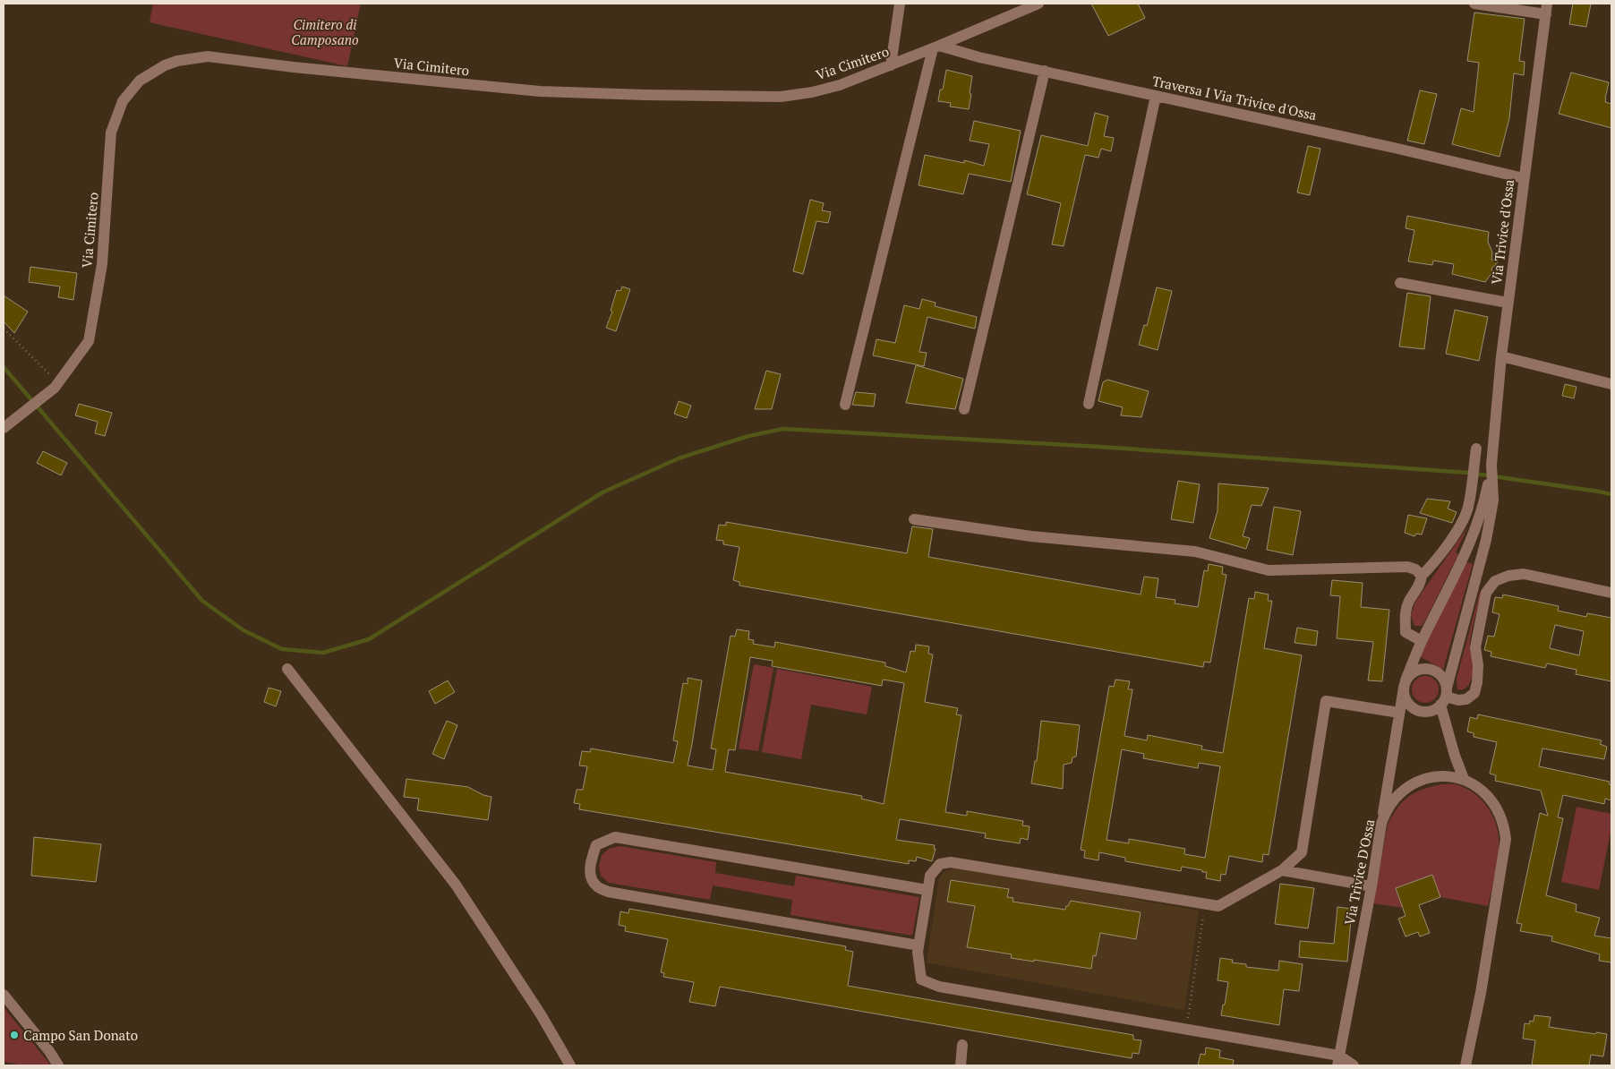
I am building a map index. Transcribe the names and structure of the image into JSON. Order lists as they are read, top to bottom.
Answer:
{
  "streets": {
    "street": [
      "Via Cimitero",
      "Traversa I Via Trivice d'Ossa",
      "Via Trivice d'Ossa",
      "Via Trivice D'Ossa"
    ]
  },
  "crossings": [
    ["Via Cimitero", "Traversa I Via Trivice d'Ossa"],
    ["Traversa I Via Trivice d'Ossa", "Via Trivice d'Ossa"]
  ],
  "parks": ["Cimitero di Camposano"],
  "places": ["Campo San Donato"]
}
